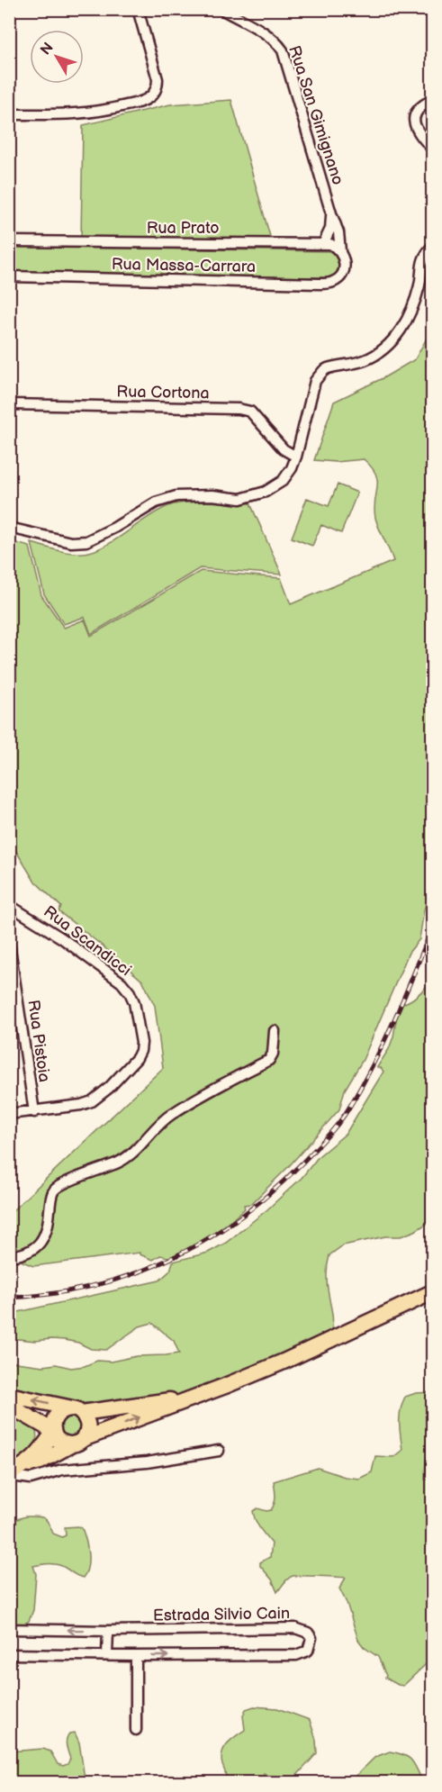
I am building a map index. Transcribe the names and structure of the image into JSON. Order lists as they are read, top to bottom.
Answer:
{
  "streets": {
    "street": [
      "Rua San Gimignano",
      "Rua Prato",
      "Rua Massa-Carrara",
      "Rua Cortona",
      "Rua Scandicci",
      "Rua Pistoia",
      "Estrada Silvio Cain"
    ]
  },
  "crossings": [
    ["Rua San Gimignano", "Rua Prato"],
    ["Rua San Gimignano", "Rua Massa-Carrara"],
    ["Rua Prato", "Rua Massa-Carrara"],
    ["Rua Scandicci", "Rua Pistoia"]
  ],
  "north": "top left"
}
